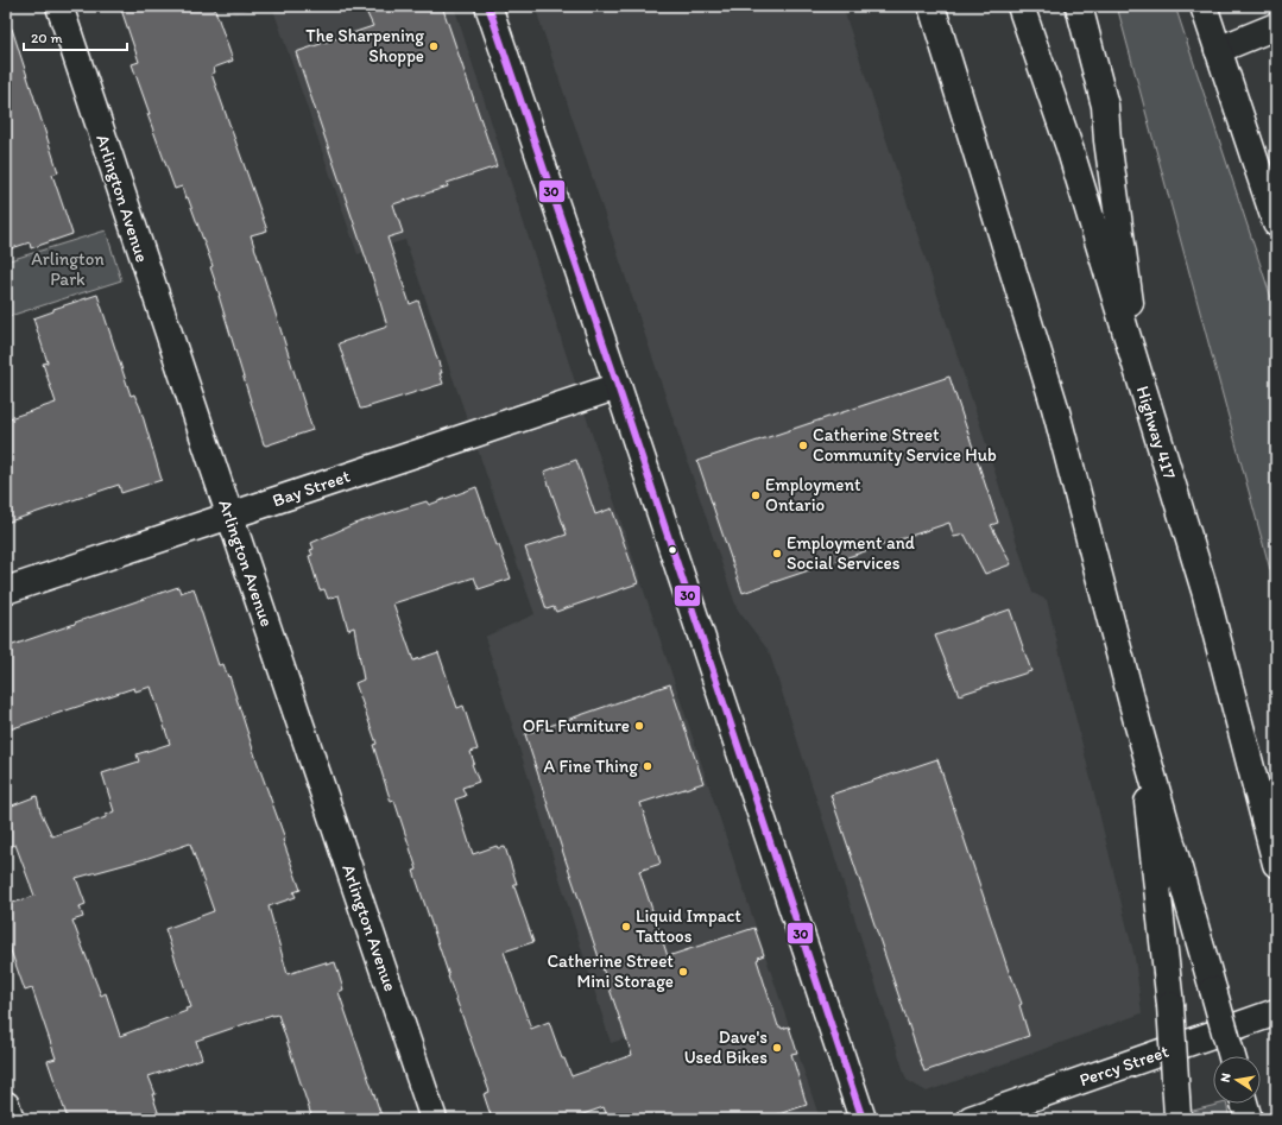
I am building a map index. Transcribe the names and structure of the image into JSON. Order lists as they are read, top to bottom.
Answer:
{
  "streets": {
    "main road": [
      "Arlington Avenue",
      "Highway 417",
      "Bay Street",
      "Percy Street"
    ]
  },
  "crossings": [
    ["Arlington Avenue", "Bay Street"]
  ],
  "parks": ["Arlington Park"],
  "places": [
    "The Sharpening Shoppe",
    "Catherine Street Community Service Hub",
    "Employment Ontario",
    "Employment and Social Services",
    "OFL Furniture",
    "A Fine Thing",
    "Liquid Impact Tattoos",
    "Catherine Street Mini Storage",
    "Dave's Used Bikes"
  ],
  "lines": ["transit line 30"],
  "scale_bar": "20 m",
  "north": "left"
}
